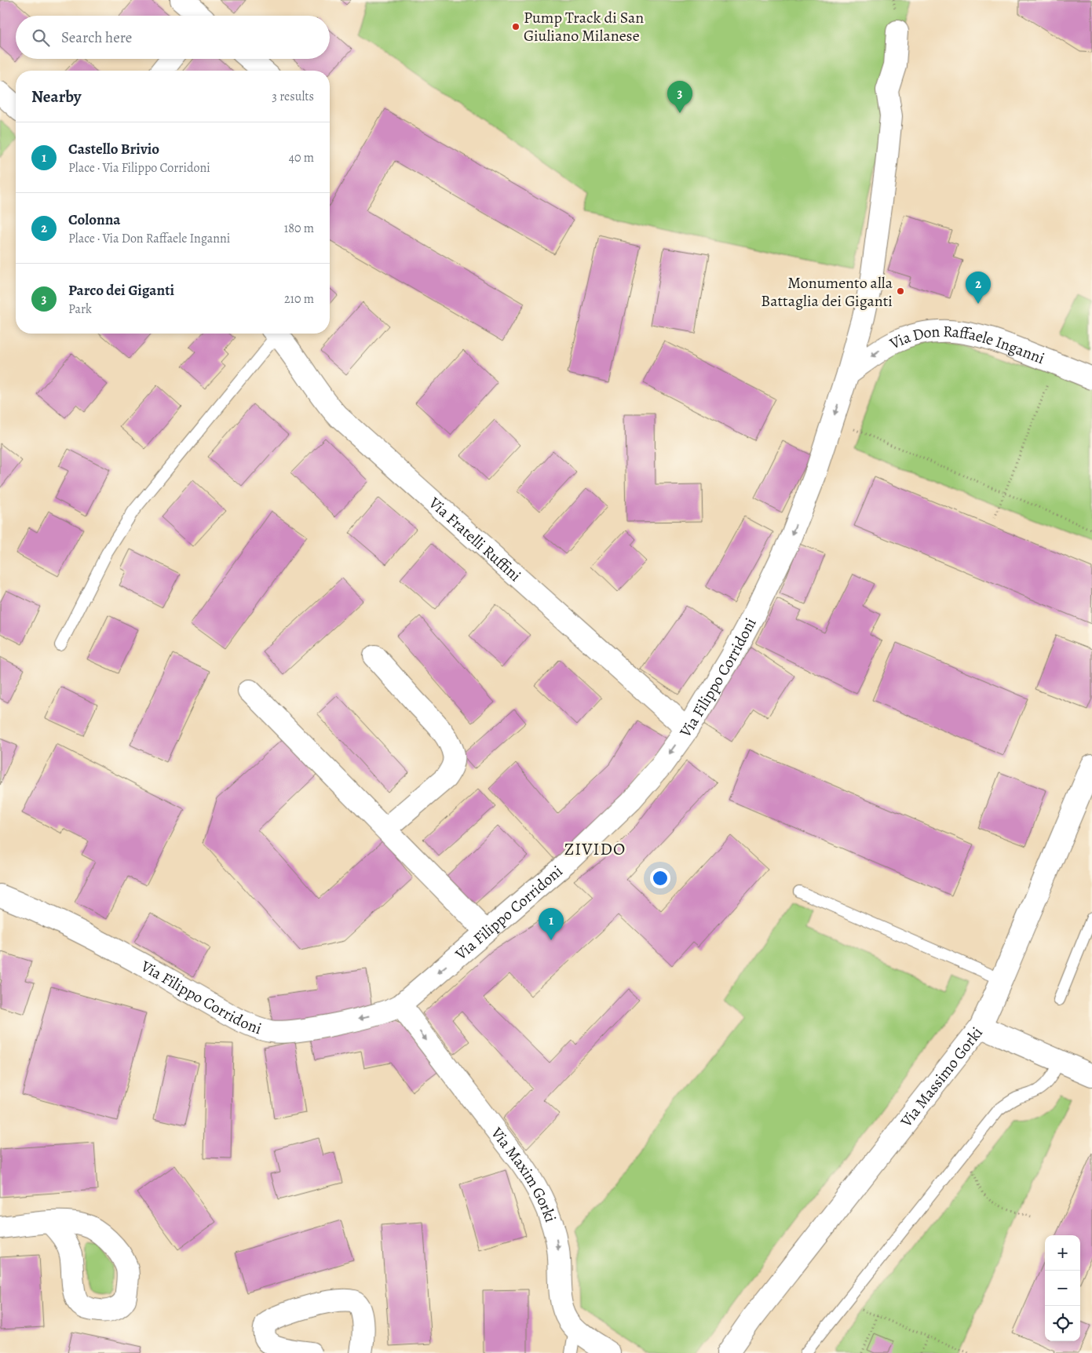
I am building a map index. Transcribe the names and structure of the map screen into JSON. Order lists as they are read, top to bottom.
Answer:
{
  "streets": {
    "street": [
      "Via Don Raffaele Inganni",
      "Via Fratelli Ruffini",
      "Via Filippo Corridoni",
      "Via Massimo Gorki",
      "Via Maxim Gorki"
    ]
  },
  "crossings": [
    ["Via Don Raffaele Inganni", "Via Filippo Corridoni"],
    ["Via Fratelli Ruffini", "Via Filippo Corridoni"],
    ["Via Filippo Corridoni", "Via Maxim Gorki"]
  ],
  "one_way": ["Via Don Raffaele Inganni", "Via Filippo Corridoni", "Via Maxim Gorki"],
  "districts": ["ZIVIDO"],
  "places": ["Pump Track di San Giuliano Milanese", "Monumento alla Battaglia dei Giganti"],
  "page": {
    "search": "Search here",
    "heading": ["Nearby", "3 results"],
    "pins": ["3", "2", "1"],
    "list": [
      {
        "mark": "1",
        "name": "Castello Brivio",
        "note": "Place · Via Filippo Corridoni",
        "value": "40 m"
      },
      {
        "mark": "2",
        "name": "Colonna",
        "note": "Place · Via Don Raffaele Inganni",
        "value": "180 m"
      },
      {
        "mark": "3",
        "name": "Parco dei Giganti",
        "note": "Park",
        "value": "210 m"
      }
    ],
    "map_buttons": ["+", "−"]
  }
}
